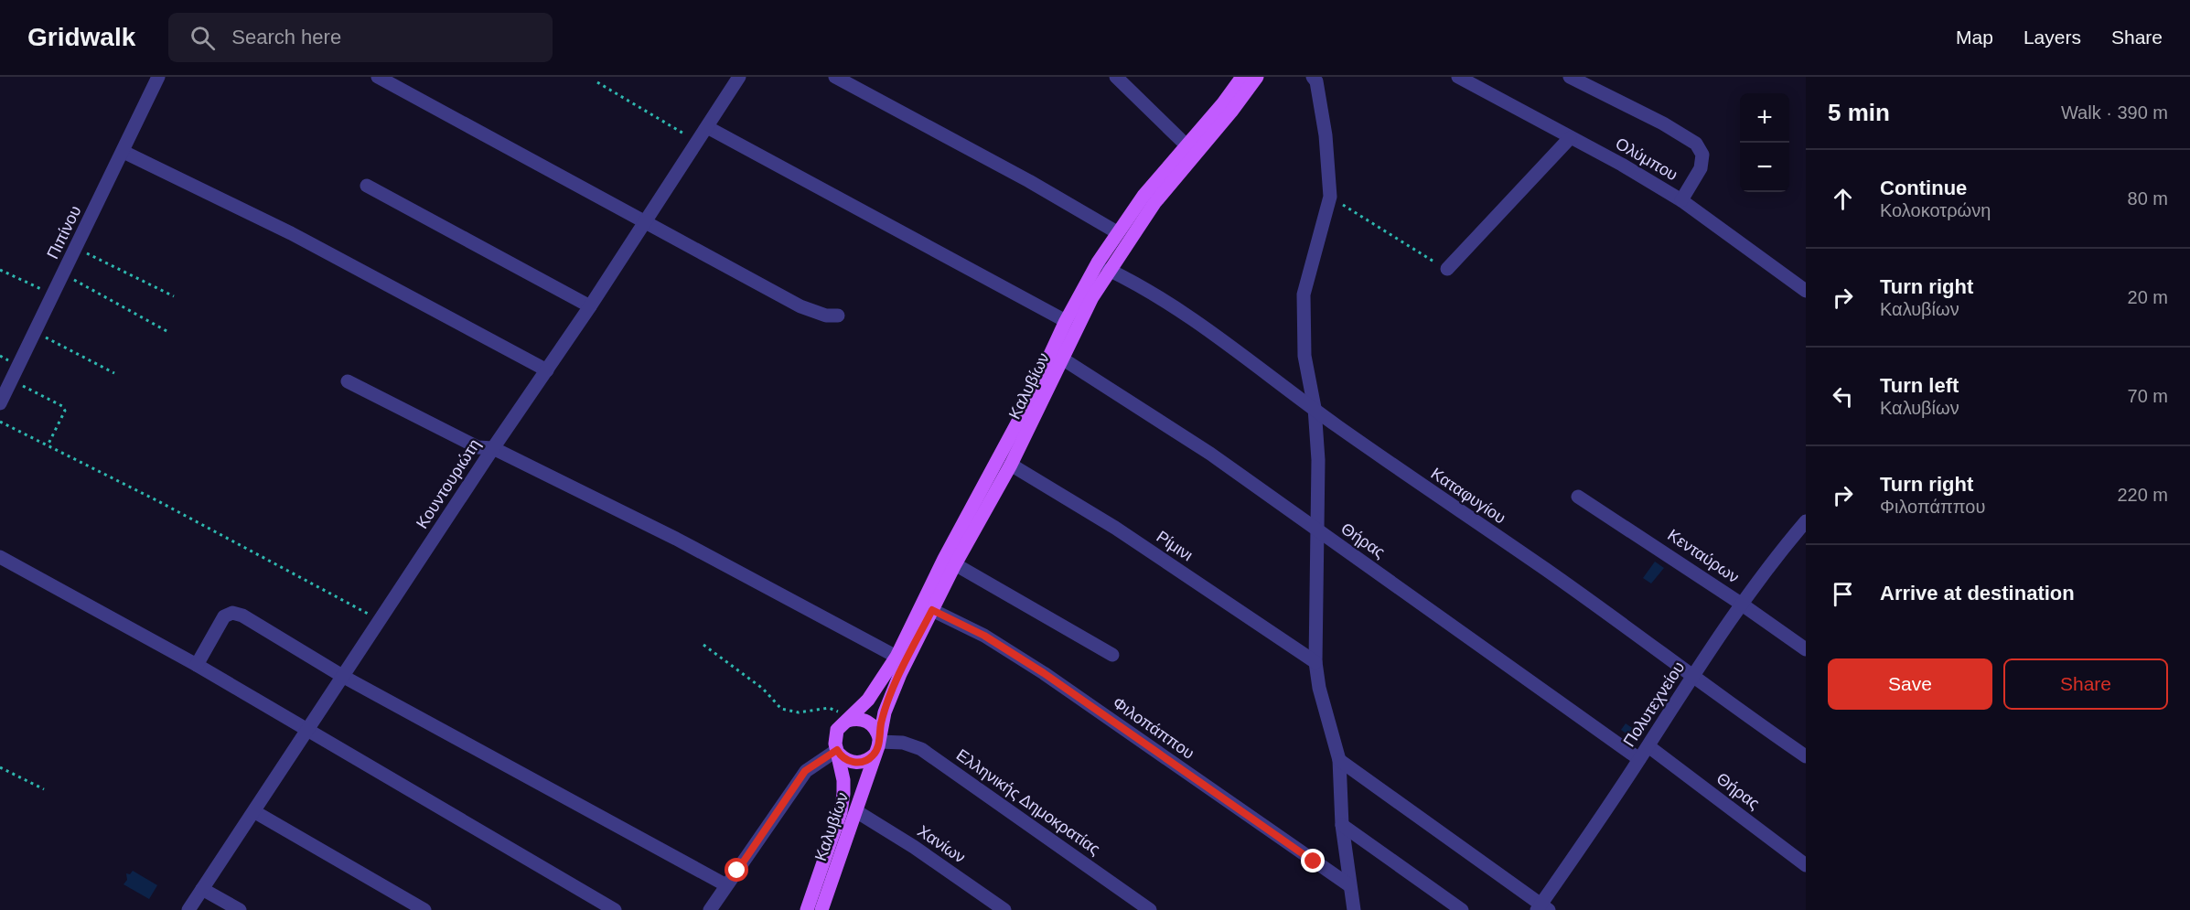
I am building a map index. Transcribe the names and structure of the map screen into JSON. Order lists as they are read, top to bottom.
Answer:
{
  "streets": {
    "main road": ["Καλυβίων"],
    "street": [
      "Ολύμπου",
      "Πιπίνου",
      "Κουντουριώτη",
      "Καταφυγίου",
      "Θήρας",
      "Ρίμινι",
      "Κενταύρων",
      "Πολυτεχνείου",
      "Φιλοπάππου",
      "Ελληνικής Δημοκρατίας",
      "Χανίων"
    ]
  },
  "crossings": [
    ["Καλυβίων", "Καταφυγίου"],
    ["Καλυβίων", "Θήρας"],
    ["Καλυβίων", "Ρίμινι"],
    ["Καλυβίων", "Φιλοπάππου"],
    ["Καλυβίων", "Ελληνικής Δημοκρατίας"],
    ["Καλυβίων", "Χανίων"],
    ["Καταφυγίου", "Πολυτεχνείου"],
    ["Θήρας", "Πολυτεχνείου"],
    ["Κενταύρων", "Πολυτεχνείου"]
  ],
  "page": {
    "header": "Gridwalk",
    "search": "Search here",
    "nav": ["Map", "Layers", "Share"],
    "heading": ["5 min", "Walk · 390 m"],
    "map_buttons": ["+", "−"],
    "list": [
      ["Continue", "Κολοκοτρώνη", "80 m"],
      ["Turn right", "Καλυβίων", "20 m"],
      ["Turn left", "Καλυβίων", "70 m"],
      ["Turn right", "Φιλοπάππου", "220 m"],
      "Arrive at destination"
    ],
    "buttons": ["Save", "Share"]
  }
}
